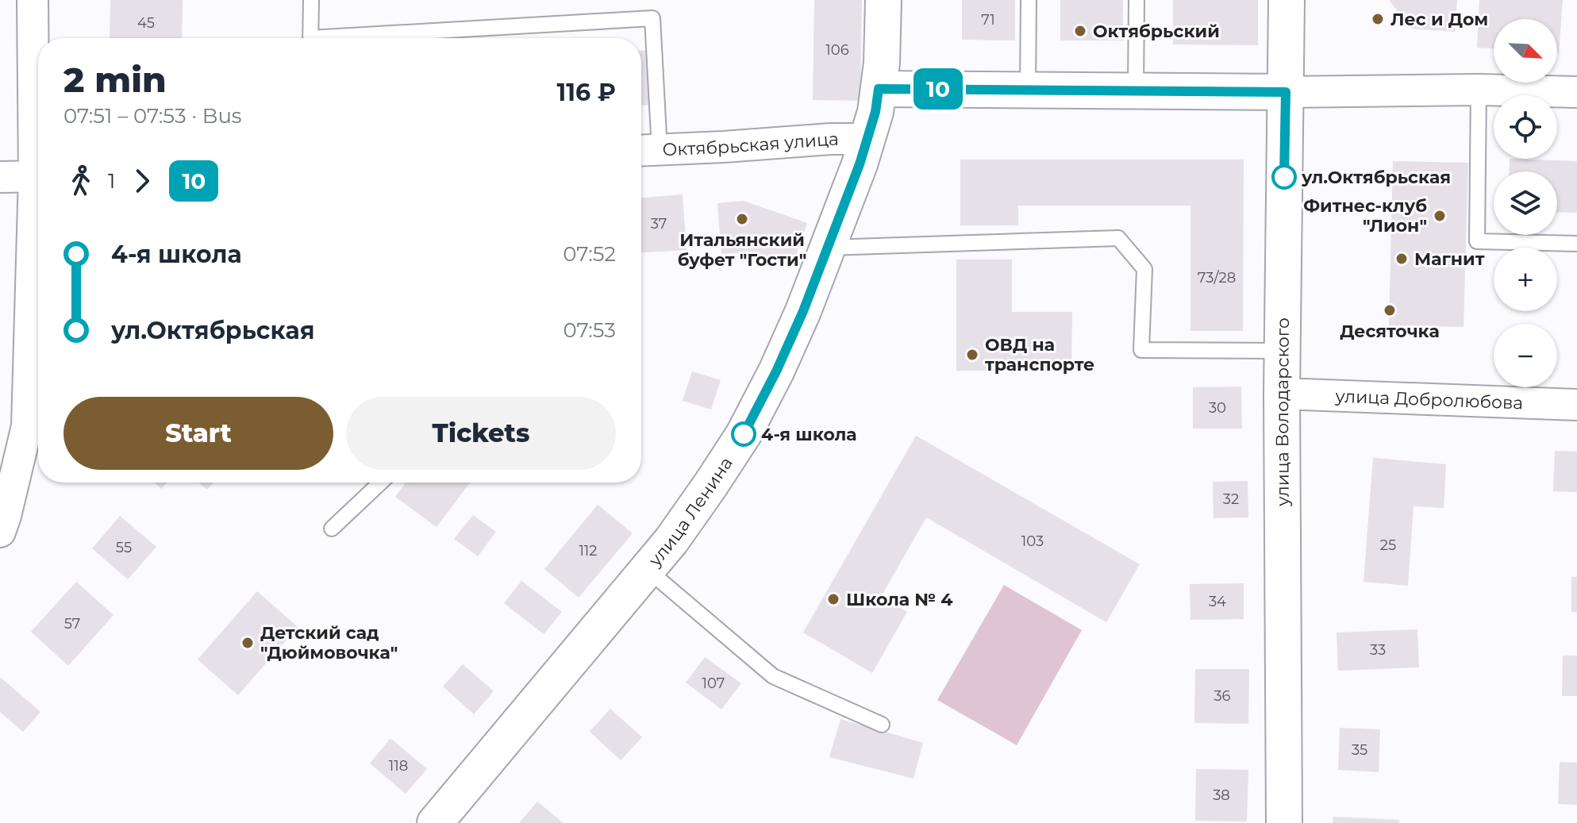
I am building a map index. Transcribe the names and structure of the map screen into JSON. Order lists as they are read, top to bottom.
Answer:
{
  "streets": {
    "main road": ["улица Володарского", "улица Ленина"],
    "street": ["Октябрьская улица", "улица Добролюбова"]
  },
  "crossings": [
    ["Октябрьская улица", "улица Ленина"],
    ["улица Добролюбова", "улица Володарского"]
  ],
  "places": [
    "Лес и Дом",
    "Октябрьский",
    "ул.Октябрьская",
    "Фитнес-клуб \"Лион\"",
    "Итальянский буфет \"Гости\"",
    "Магнит",
    "Десяточка",
    "ОВД на транспорте",
    "4-я школа",
    "Школа № 4",
    "Детский сад \"Дюймовочка\""
  ],
  "lines": ["bus line 10"],
  "house_numbers": [
    "71",
    "45",
    "106",
    "37",
    "73/28",
    "30",
    "32",
    "103",
    "25",
    "55",
    "112",
    "34",
    "57",
    "33",
    "107",
    "36",
    "35",
    "118",
    "38"
  ],
  "north": "bottom right",
  "page": {
    "on_map": "10",
    "map_buttons": ["+", "−"],
    "heading": ["2 min", "07:51 – 07:53 · Bus", "116 ₽"],
    "legs": ["1", "10"],
    "list": [
      {
        "name": "4-я школа",
        "value": "07:52"
      },
      {
        "name": "ул.Октябрьская",
        "value": "07:53"
      }
    ],
    "buttons": ["Start", "Tickets"]
  }
}
